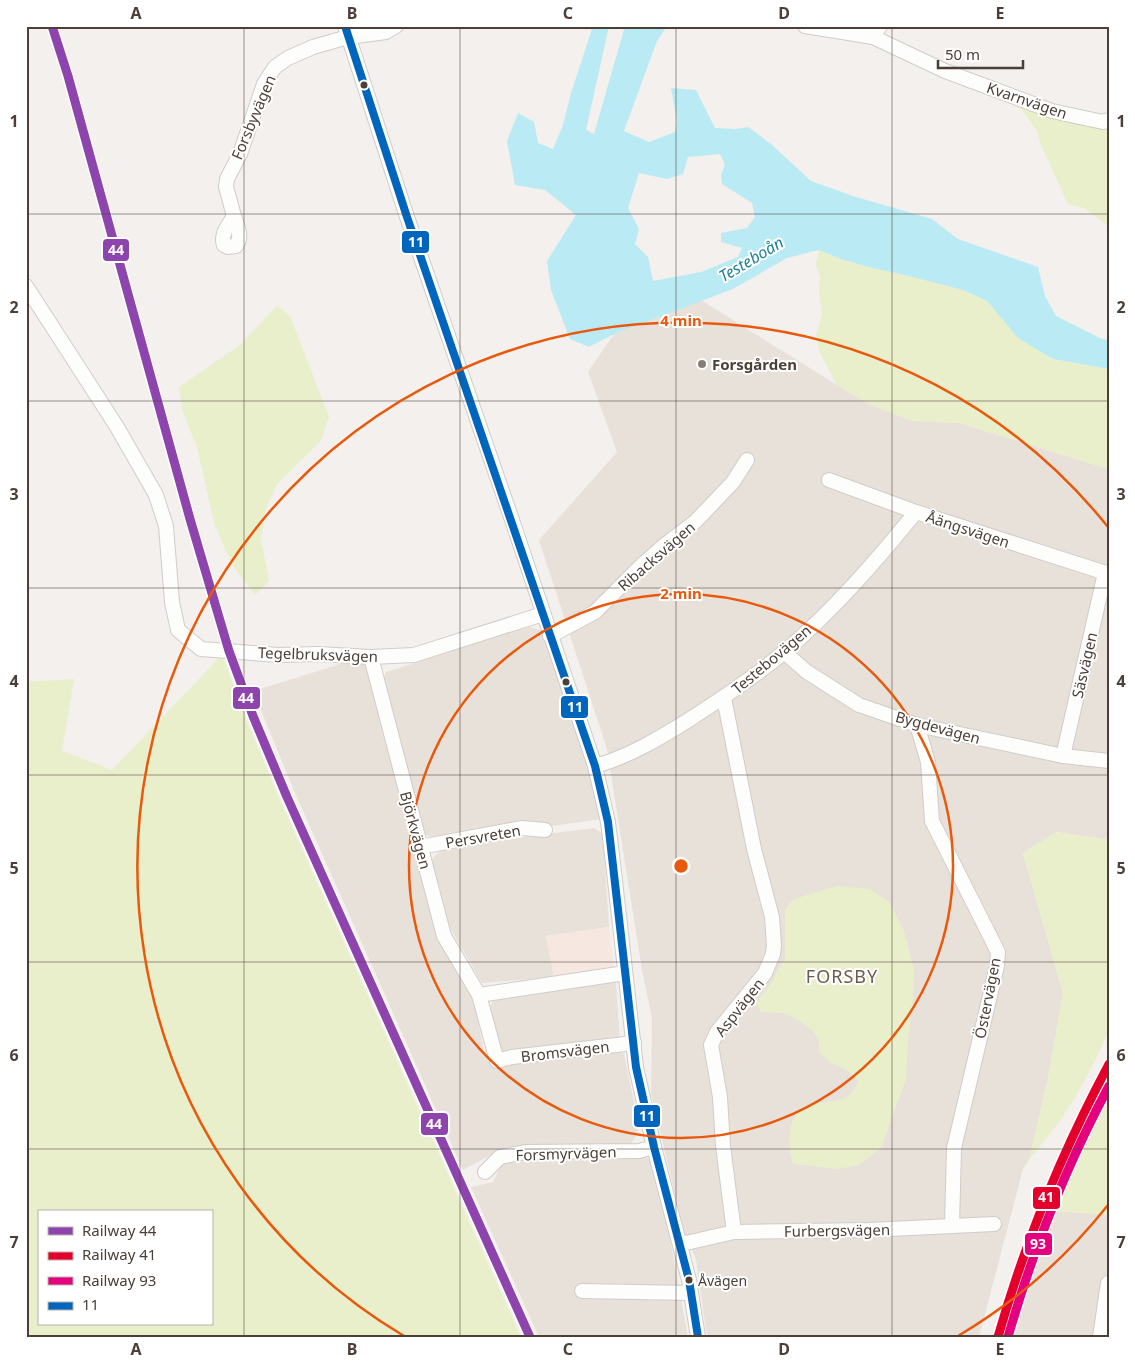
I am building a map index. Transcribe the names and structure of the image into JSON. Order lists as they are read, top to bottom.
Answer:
{
  "streets": {
    "street": [
      "Kvarnvägen",
      "Forsbyvägen",
      "Åängsvägen",
      "Ribacksvägen",
      "Tegelbruksvägen",
      "Testebovägen",
      "Säsvägen",
      "Bygdevägen",
      "Björkvägen",
      "Persvreten",
      "Östervägen",
      "Aspvägen",
      "Bromsvägen",
      "Forsmyrvägen",
      "Furbergsvägen"
    ]
  },
  "crossings": [
    ["Åängsvägen", "Testebovägen"],
    ["Åängsvägen", "Säsvägen"],
    ["Tegelbruksvägen", "Björkvägen"],
    ["Testebovägen", "Bygdevägen"],
    ["Testebovägen", "Aspvägen"],
    ["Säsvägen", "Bygdevägen"],
    ["Bygdevägen", "Östervägen"],
    ["Björkvägen", "Persvreten"],
    ["Björkvägen", "Bromsvägen"],
    ["Östervägen", "Furbergsvägen"],
    ["Aspvägen", "Furbergsvägen"]
  ],
  "districts": ["FORSBY"],
  "water": ["Testeboån"],
  "places": ["Forsgården", "Åvägen"],
  "lines": [
    "rail line 44",
    "transit line 11",
    "rail line 41",
    "rail line 93"
  ],
  "legend": [
    "Railway 44",
    "Railway 41",
    "Railway 93",
    "11"
  ],
  "scale_bar": "50 m",
  "grid": {
    "columns": [
      "A",
      "B",
      "C",
      "D",
      "E"
    ],
    "rows": [
      "1",
      "2",
      "3",
      "4",
      "5",
      "6",
      "7"
    ]
  },
  "rings": ["4 min", "2 min"]
}
